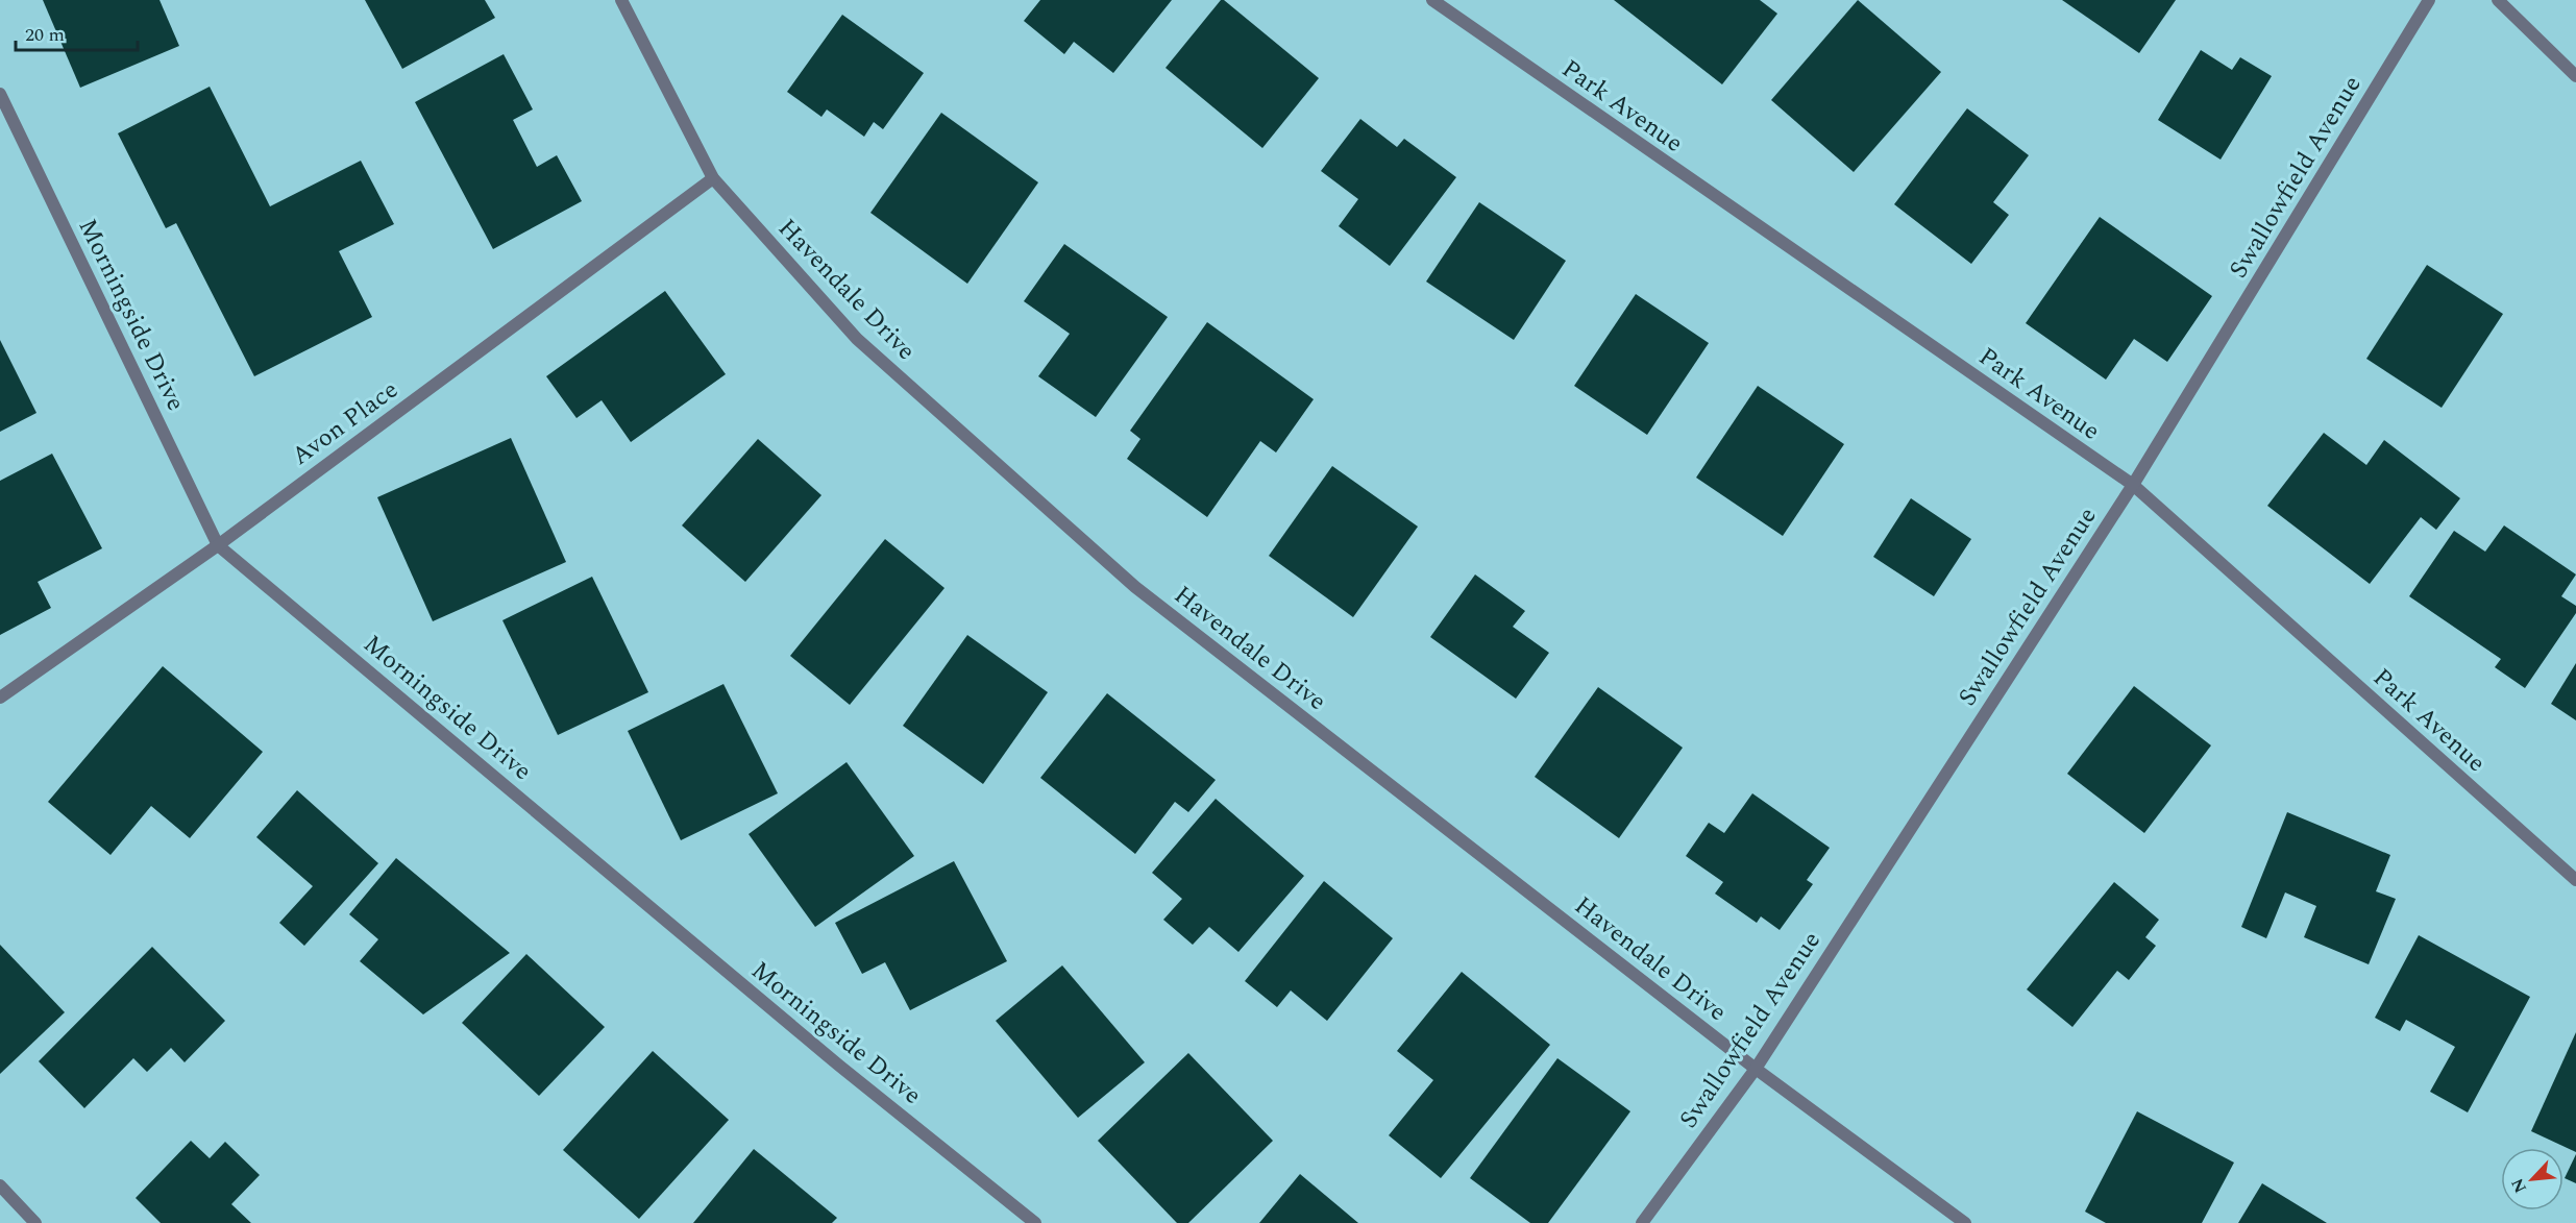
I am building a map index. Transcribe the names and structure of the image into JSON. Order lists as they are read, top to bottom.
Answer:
{
  "streets": {
    "street": [
      "Park Avenue",
      "Swallowfield Avenue",
      "Havendale Drive",
      "Morningside Drive",
      "Avon Place"
    ]
  },
  "crossings": [
    ["Park Avenue", "Swallowfield Avenue"],
    ["Swallowfield Avenue", "Havendale Drive"],
    ["Havendale Drive", "Avon Place"],
    ["Morningside Drive", "Avon Place"]
  ],
  "scale_bar": "20 m",
  "north": "bottom left"
}
